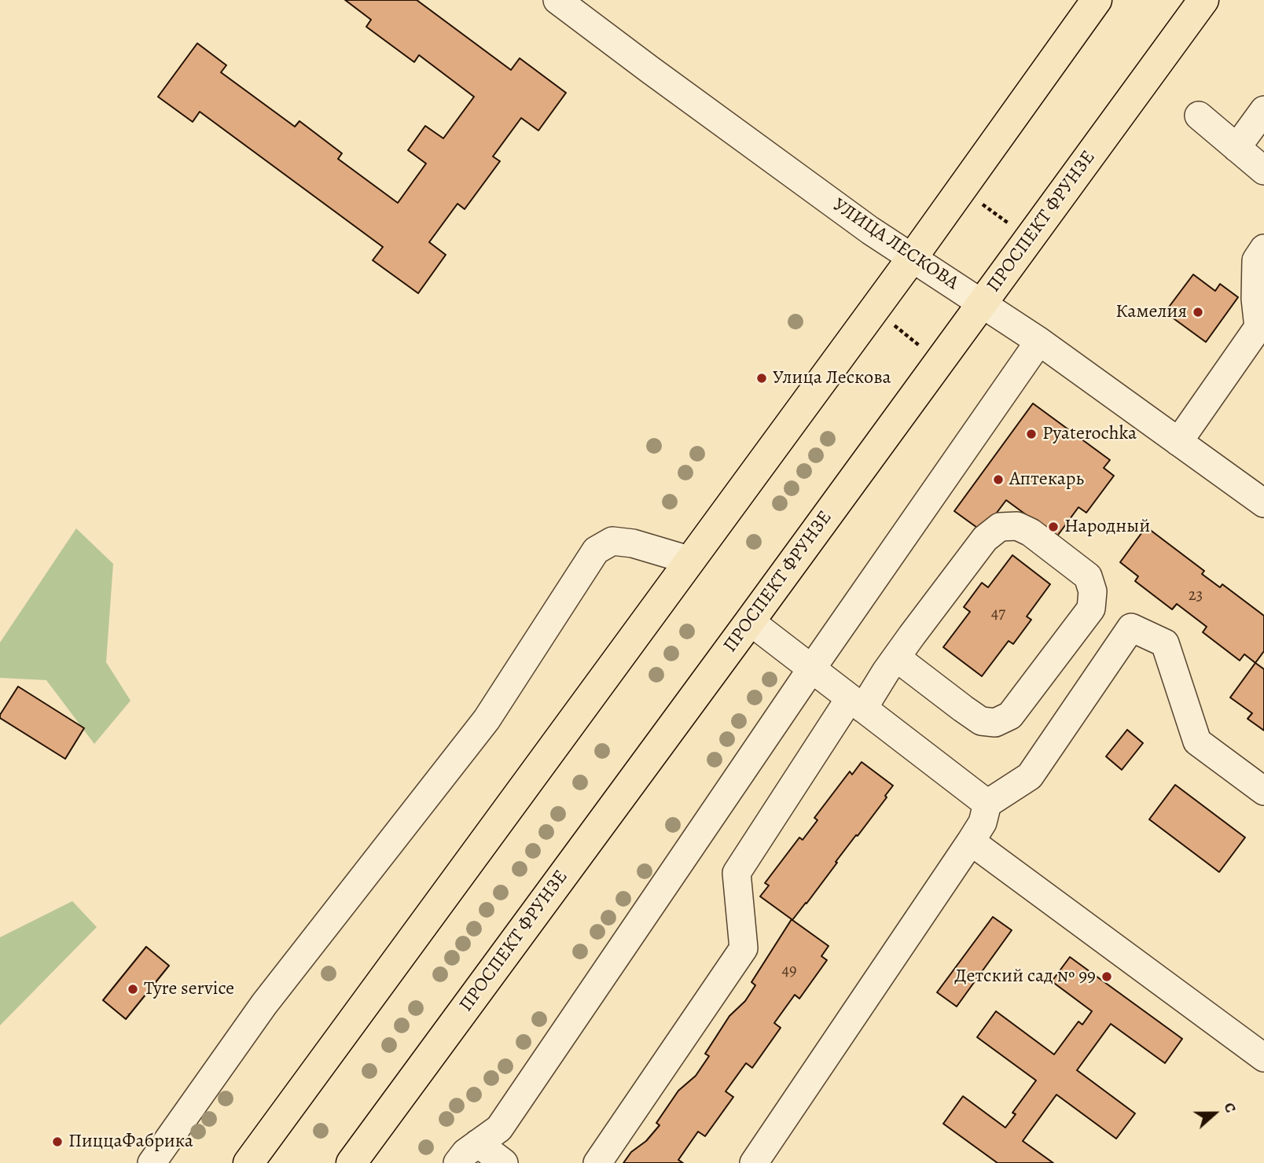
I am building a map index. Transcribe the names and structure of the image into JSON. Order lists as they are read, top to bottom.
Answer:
{
  "streets": {
    "main road": ["ПРОСПЕКТ ФРУНЗЕ"],
    "street": ["УЛИЦА ЛЕСКОВА"]
  },
  "crossings": [
    ["ПРОСПЕКТ ФРУНЗЕ", "УЛИЦА ЛЕСКОВА"]
  ],
  "places": [
    "Камелия",
    "Улица Лескова",
    "Pyaterochka",
    "Аптекарь",
    "Народный",
    "Детский сад № 99",
    "Tyre service",
    "ПиццаФабрика"
  ],
  "house_numbers": ["23", "47", "49"],
  "north": "right"
}
